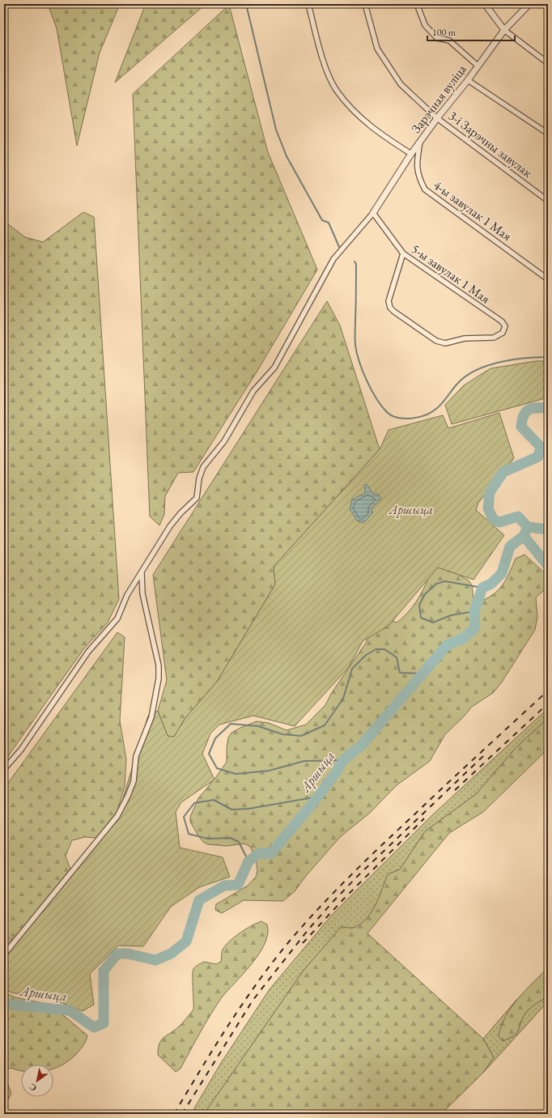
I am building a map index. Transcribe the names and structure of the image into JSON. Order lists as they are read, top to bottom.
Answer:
{
  "streets": {
    "street": [
      "Зарэчная вуліца",
      "3-і Зарэчны завулак",
      "4-ы завулак 1 Мая",
      "5-ы завулак 1 Мая"
    ]
  },
  "crossings": [
    ["Зарэчная вуліца", "3-і Зарэчны завулак"],
    ["Зарэчная вуліца", "4-ы завулак 1 Мая"],
    ["Зарэчная вуліца", "5-ы завулак 1 Мая"]
  ],
  "water": ["Аршыца"],
  "parks": ["Аршыца"],
  "scale_bar": "100 m",
  "north": "bottom left"
}
